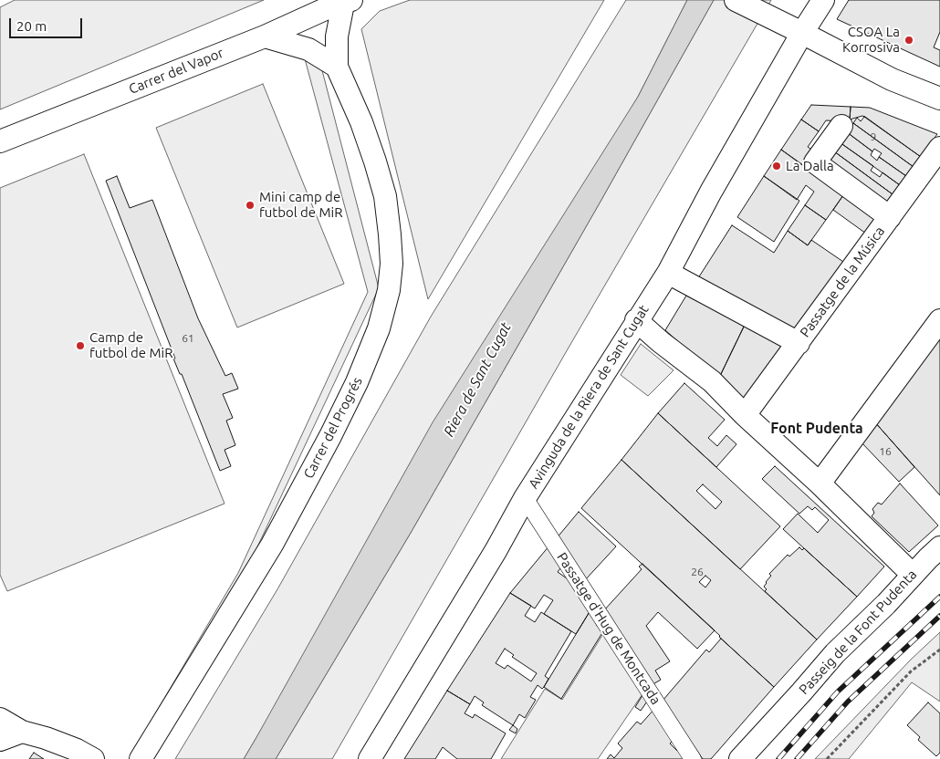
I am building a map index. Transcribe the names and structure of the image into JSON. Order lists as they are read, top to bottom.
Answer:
{
  "streets": {
    "street": [
      "Carrer del Vapor",
      "Passatge de la Música",
      "Avinguda de la Riera de Sant Cugat",
      "Carrer del Progrés",
      "Passatge d'Hug de Montcada",
      "Passeig de la Font Pudenta"
    ]
  },
  "crossings": [
    ["Carrer del Vapor", "Carrer del Progrés"],
    ["Avinguda de la Riera de Sant Cugat", "Passatge d'Hug de Montcada"]
  ],
  "districts": ["Font Pudenta"],
  "water": ["Riera de Sant Cugat"],
  "places": [
    "CSOA La Korrosiva",
    "La Dalla",
    "Mini camp de futbol de MiR",
    "Camp de futbol de MiR"
  ],
  "house_numbers": [
    "9",
    "61",
    "16",
    "26"
  ],
  "scale_bar": "20 m"
}
